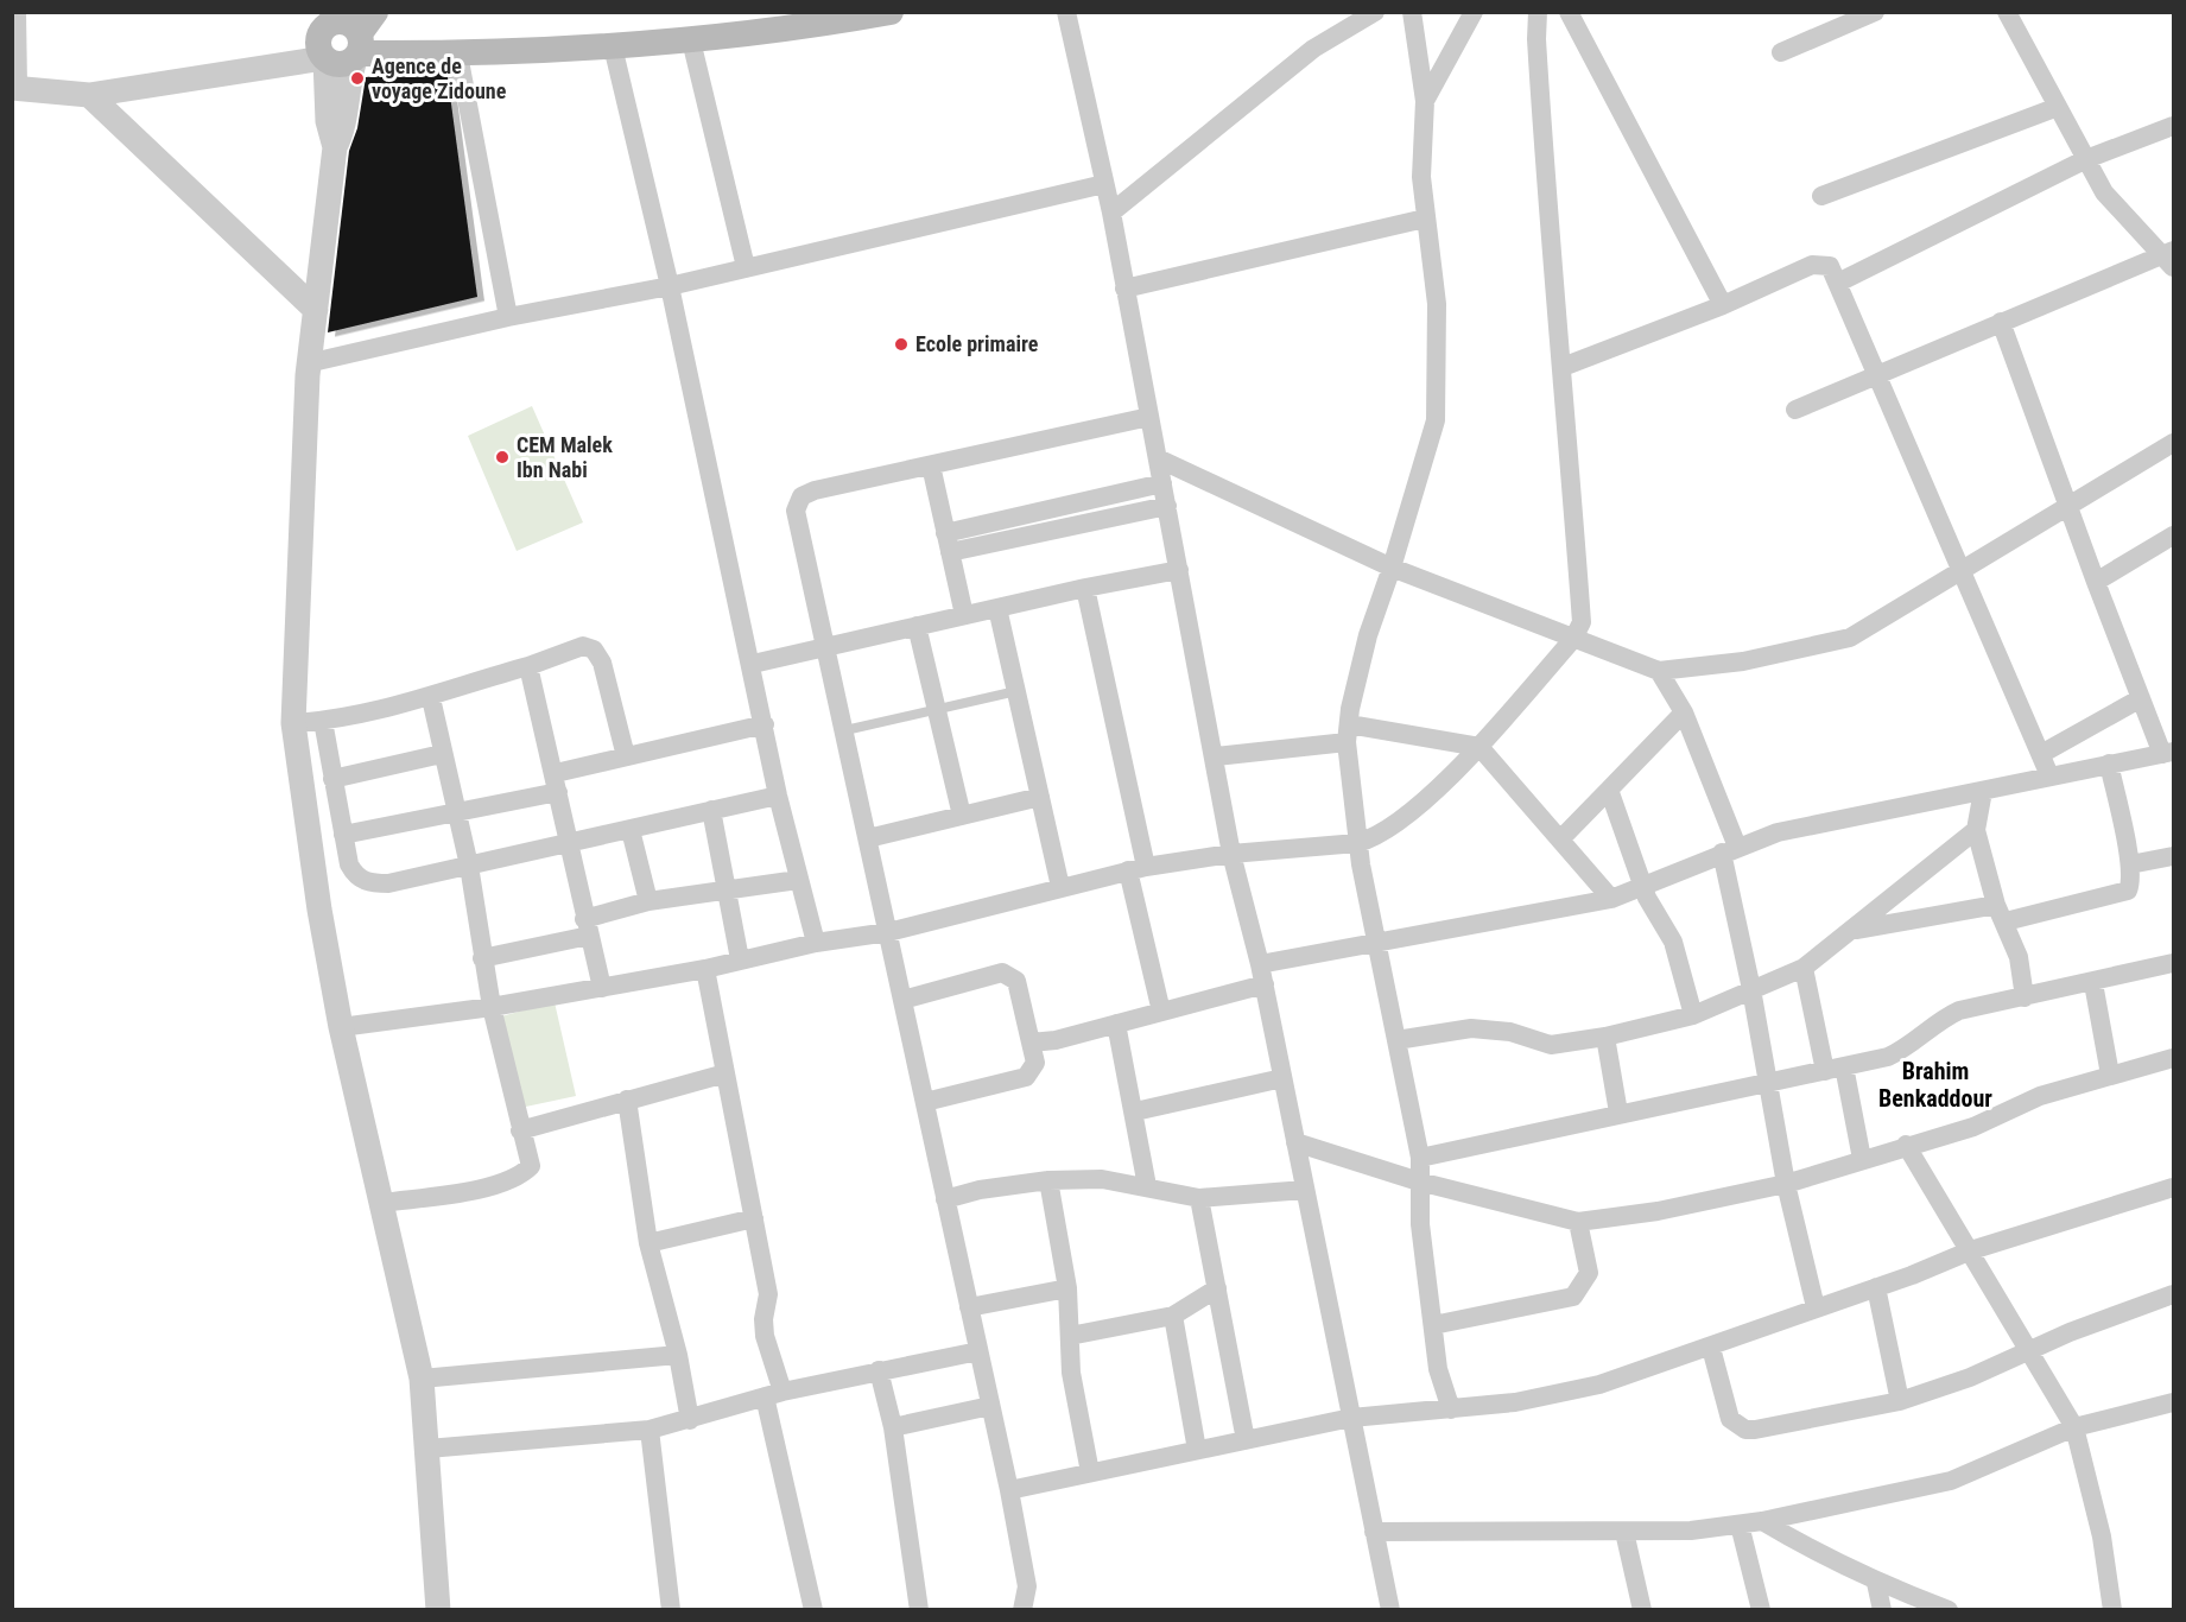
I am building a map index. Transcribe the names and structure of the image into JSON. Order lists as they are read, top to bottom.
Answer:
{
  "districts": ["Brahim Benkaddour"],
  "places": ["Agence de voyage Zidoune", "Ecole primaire", "CEM Malek Ibn Nabi"]
}
